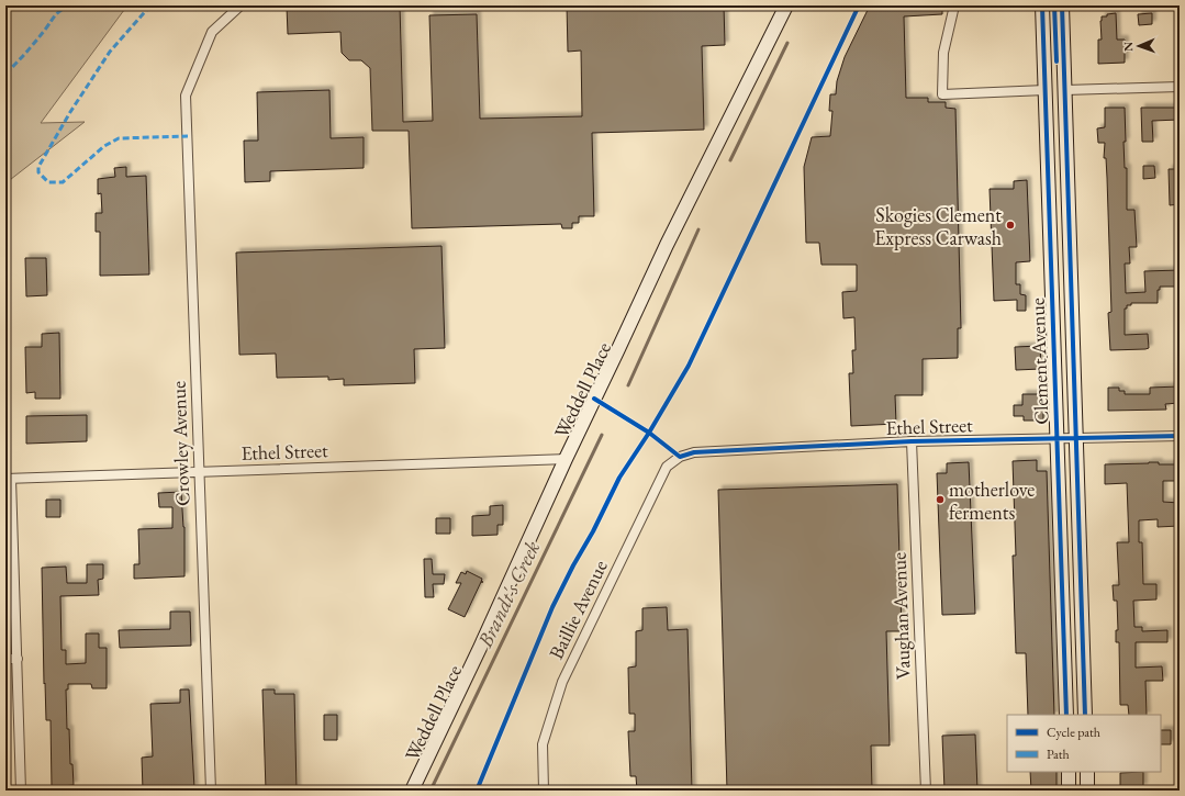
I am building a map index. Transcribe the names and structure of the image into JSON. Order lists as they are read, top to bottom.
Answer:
{
  "streets": {
    "main road": ["Clement Avenue", "Weddell Place"],
    "street": [
      "Ethel Street",
      "Crowley Avenue",
      "Baillie Avenue",
      "Vaughan Avenue"
    ]
  },
  "crossings": [
    ["Clement Avenue", "Ethel Street"],
    ["Weddell Place", "Ethel Street"],
    ["Ethel Street", "Crowley Avenue"],
    ["Ethel Street", "Baillie Avenue"],
    ["Ethel Street", "Vaughan Avenue"]
  ],
  "water": ["Brandt's Creek"],
  "places": ["Skogies Clement Express Carwash", "motherlove ferments"],
  "legend": ["Cycle path", "Path"],
  "north": "left"
}
